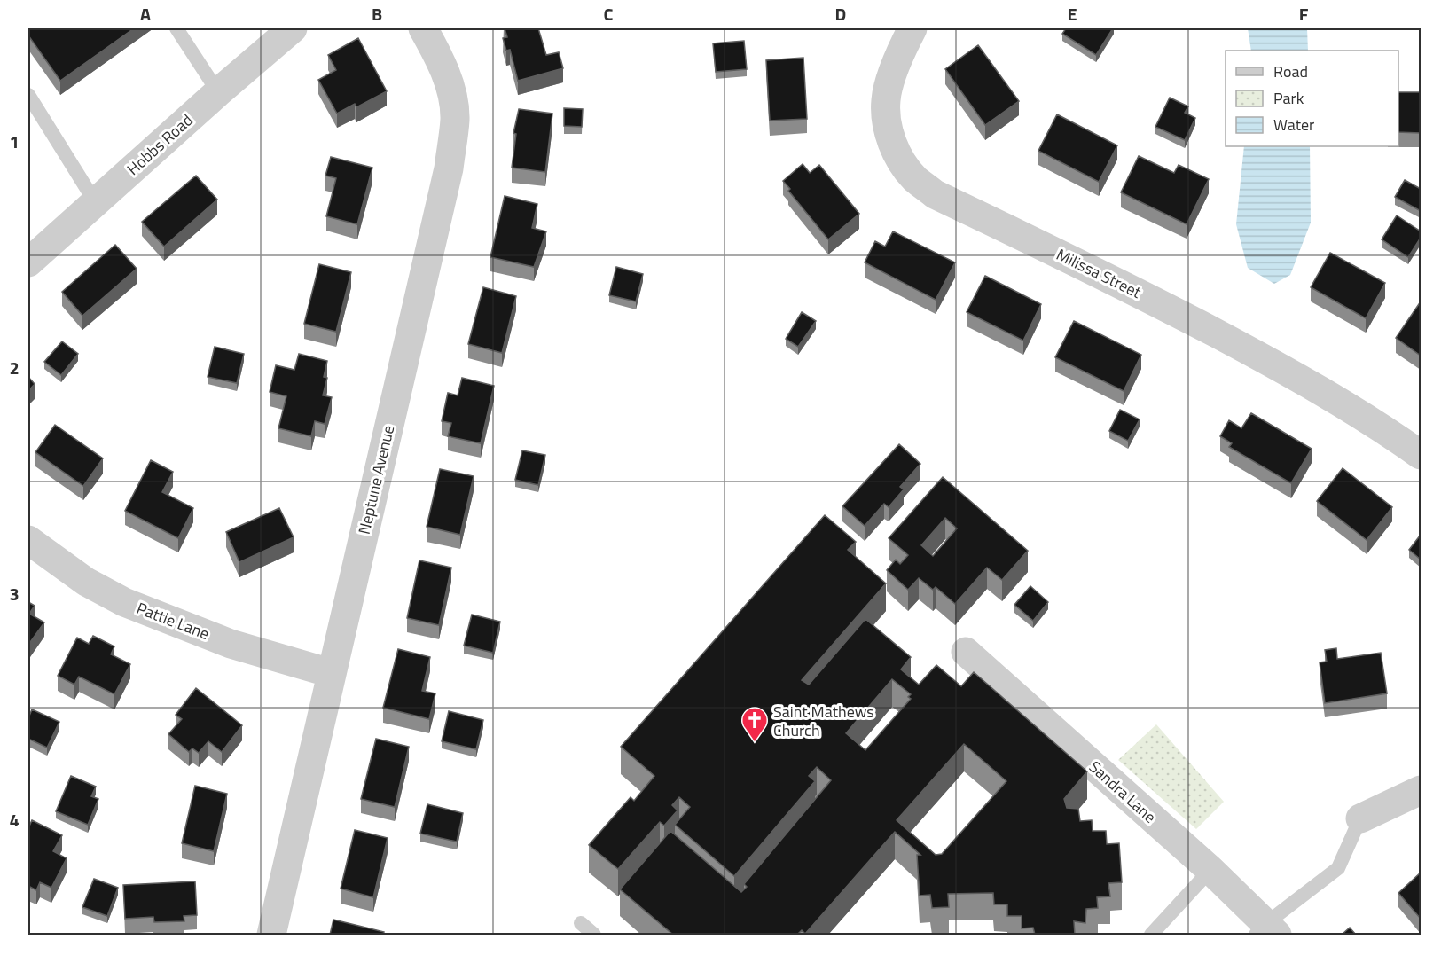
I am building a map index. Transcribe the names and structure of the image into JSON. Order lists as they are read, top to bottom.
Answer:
{
  "streets": {
    "street": [
      "Hobbs Road",
      "Milissa Street",
      "Neptune Avenue",
      "Pattie Lane",
      "Sandra Lane"
    ]
  },
  "crossings": [
    ["Neptune Avenue", "Pattie Lane"]
  ],
  "places": {
    "church": ["Saint Mathews Church"]
  },
  "legend": ["Road", "Park", "Water"],
  "grid": {
    "columns": [
      "A",
      "B",
      "C",
      "D",
      "E",
      "F"
    ],
    "rows": [
      "1",
      "2",
      "3",
      "4"
    ]
  }
}
